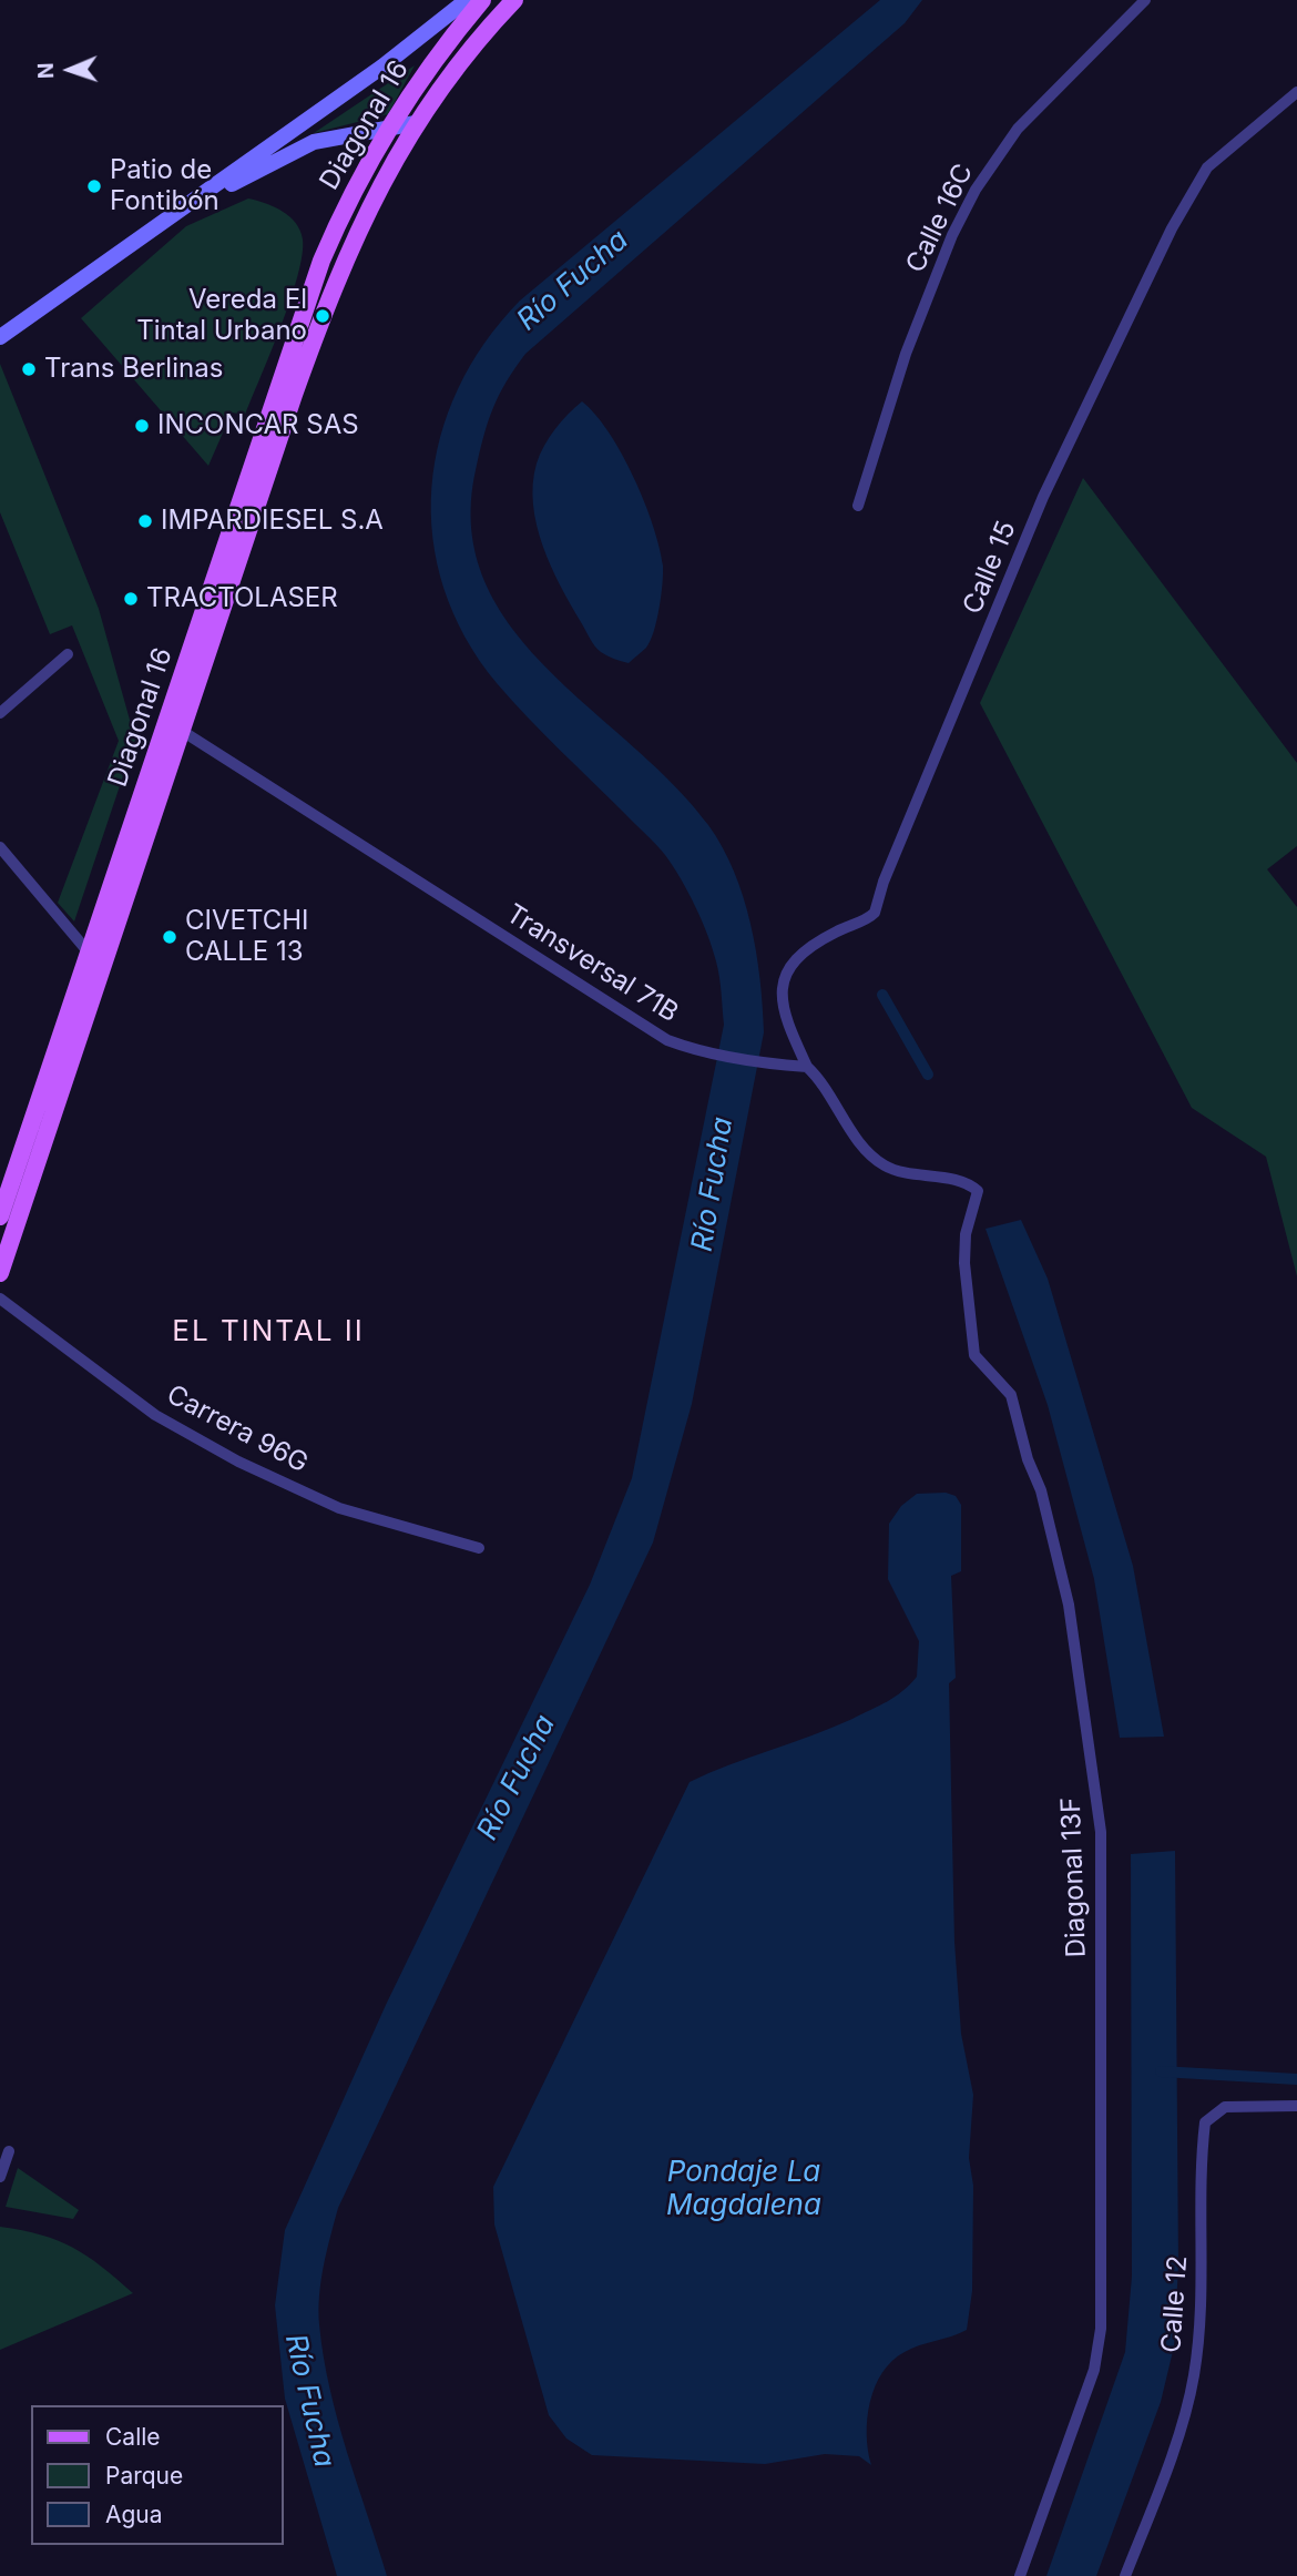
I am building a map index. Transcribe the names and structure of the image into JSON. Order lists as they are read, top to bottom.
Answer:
{
  "streets": {
    "main road": ["Diagonal 16"],
    "street": [
      "Calle 16C",
      "Calle 15",
      "Transversal 71B",
      "Carrera 96G",
      "Diagonal 13F",
      "Calle 12"
    ]
  },
  "crossings": [
    ["Diagonal 16", "Transversal 71B"],
    ["Calle 15", "Transversal 71B"],
    ["Calle 15", "Diagonal 13F"],
    ["Transversal 71B", "Diagonal 13F"]
  ],
  "districts": ["EL TINTAL II"],
  "water": ["Río Fucha", "Pondaje La Magdalena"],
  "places": [
    "Patio de Fontibón",
    "Vereda El Tintal Urbano",
    "Trans Berlinas",
    "INCONCAR SAS",
    "IMPARDIESEL S.A",
    "TRACTOLASER",
    "CIVETCHI CALLE 13"
  ],
  "legend": ["Calle", "Parque", "Agua"],
  "north": "left"
}
